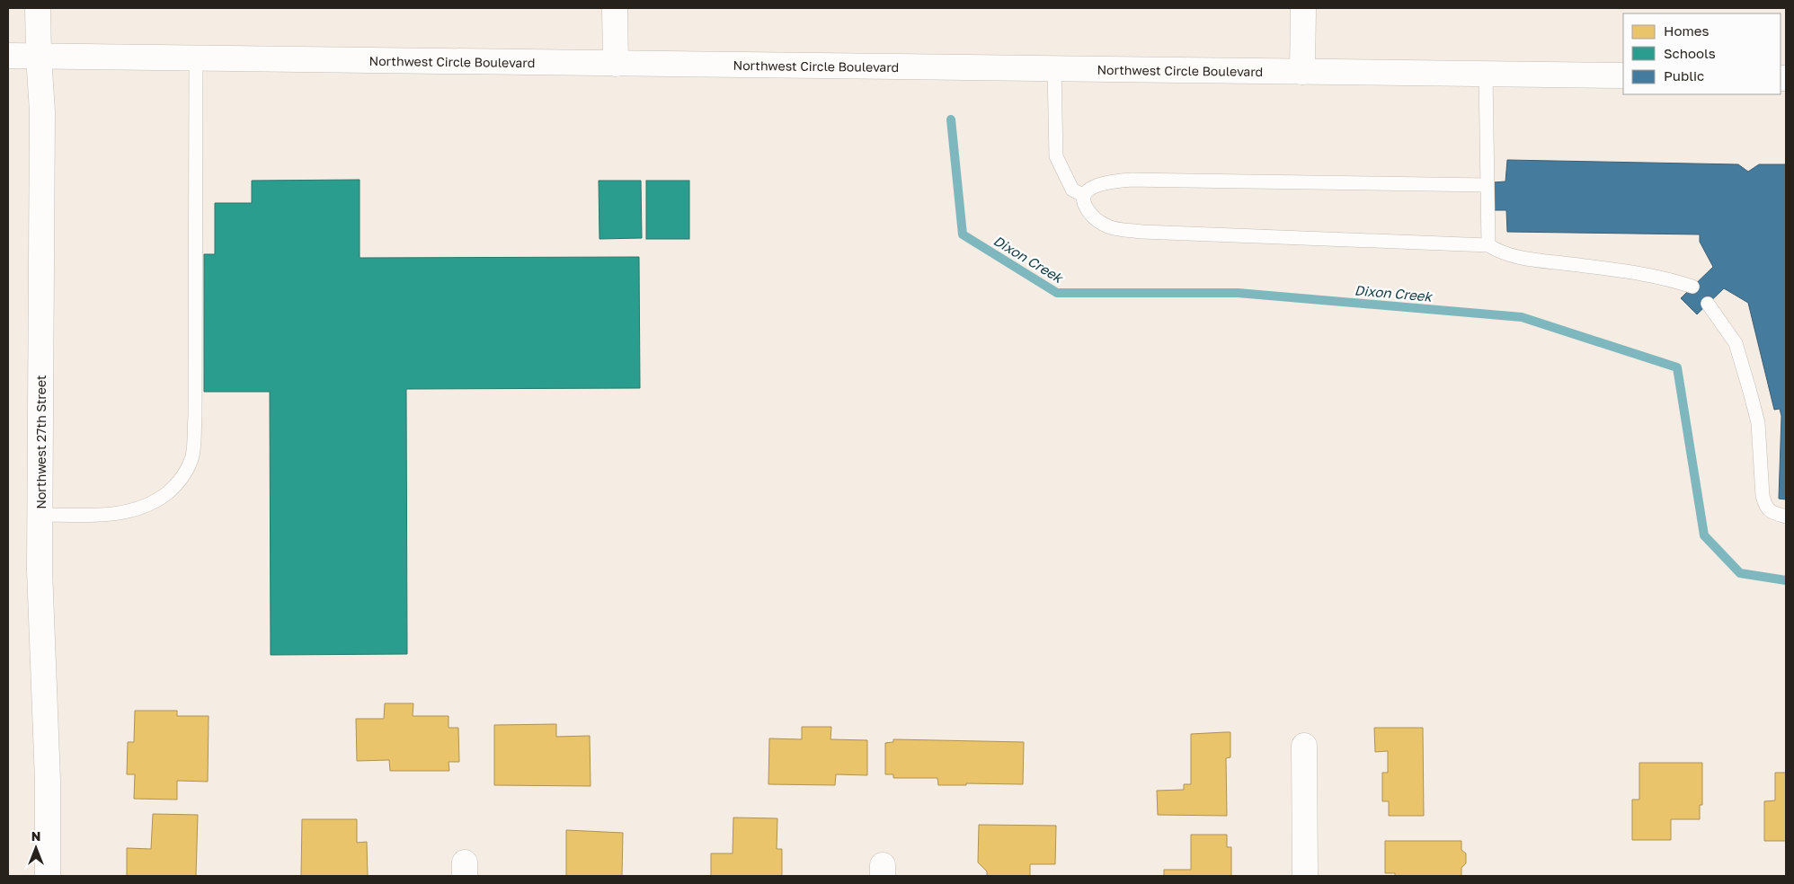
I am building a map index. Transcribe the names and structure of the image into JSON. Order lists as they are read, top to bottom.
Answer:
{
  "streets": {
    "main road": ["Northwest Circle Boulevard", "Northwest 27th Street"]
  },
  "crossings": [
    ["Northwest Circle Boulevard", "Northwest 27th Street"]
  ],
  "water": ["Dixon Creek"],
  "legend": ["Homes", "Schools", "Public"],
  "north": "top"
}
